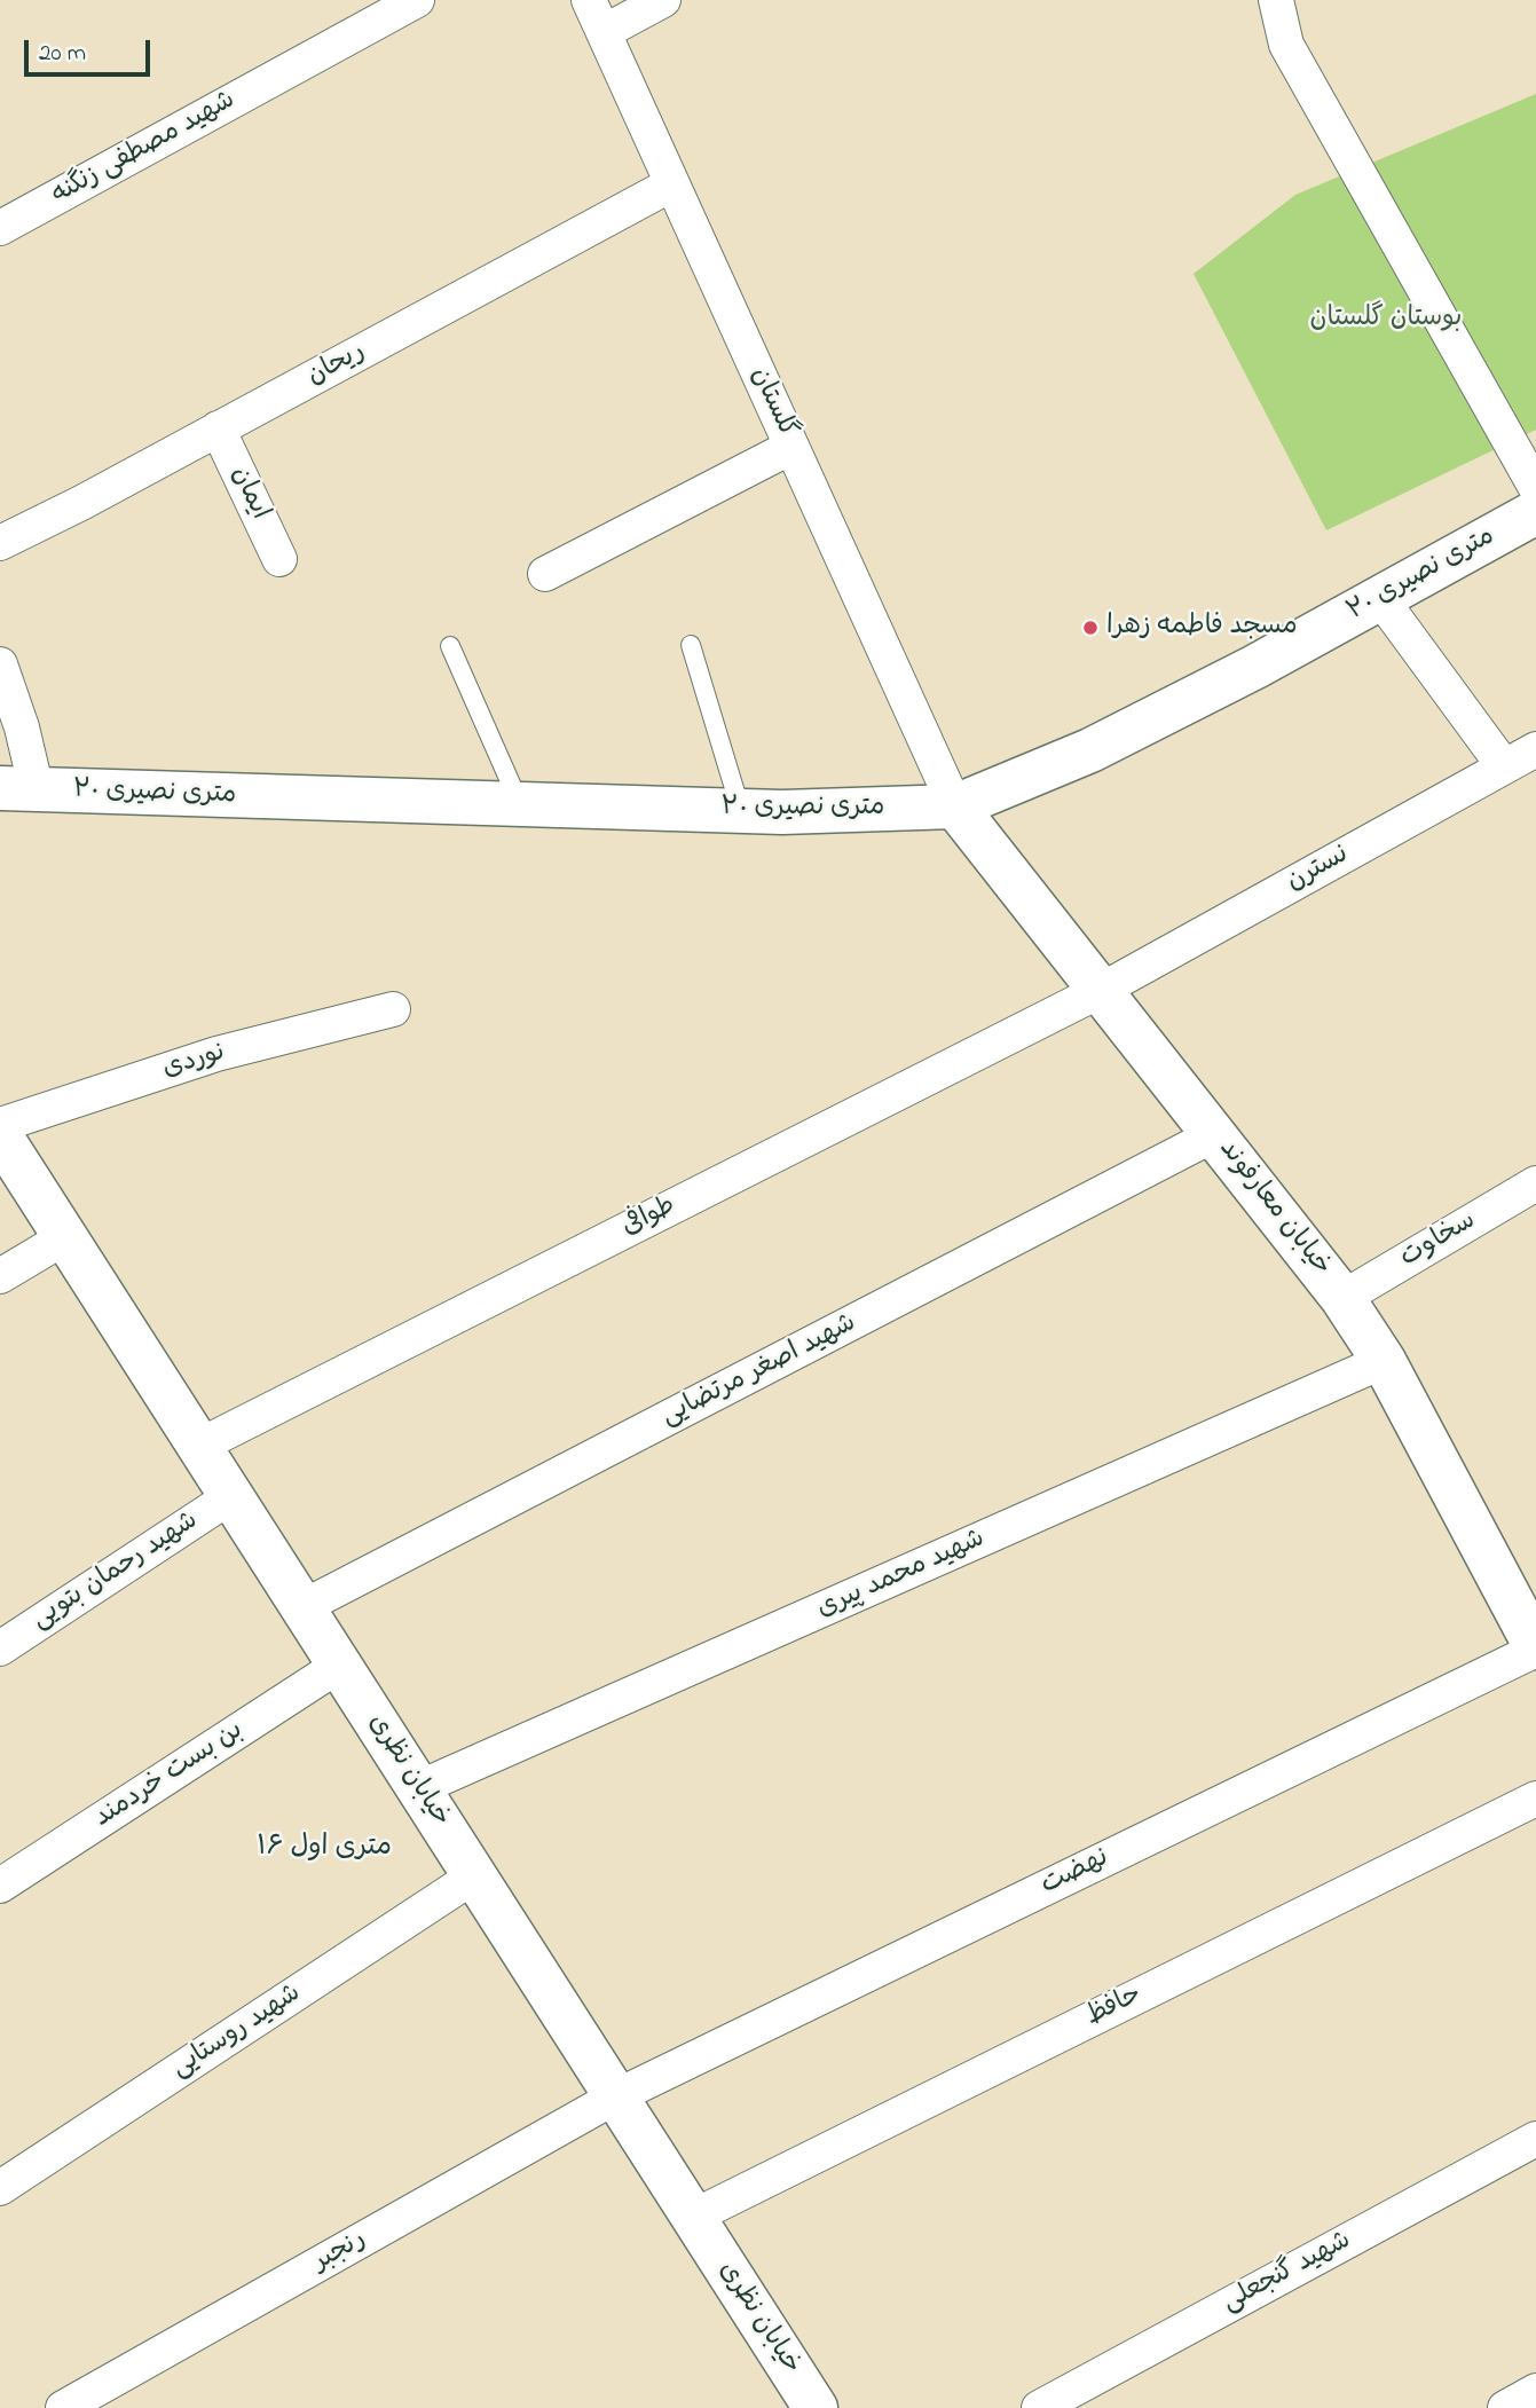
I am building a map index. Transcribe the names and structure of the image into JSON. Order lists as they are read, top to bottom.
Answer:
{
  "streets": {
    "street": [
      "شهید مصطفی زنگنه",
      "ریحان",
      "گلستان",
      "ایمان",
      "۲۰ متری نصیری",
      "نسترن",
      "نوردی",
      "خیابان معارفوند",
      "طوافی",
      "سخاوت",
      "شهید اصغر مرتضایی",
      "شهید رحمان بتویی",
      "شهید محمد پیری",
      "خیابان نظری",
      "بن بست خردمند",
      "نهضت",
      "حافظ",
      "شهید روستایی",
      "رنجبر",
      "شهید گنجعلی"
    ]
  },
  "crossings": [
    ["ریحان", "گلستان"],
    ["ریحان", "ایمان"],
    ["گلستان", "۲۰ متری نصیری"],
    ["گلستان", "خیابان معارفوند"],
    ["۲۰ متری نصیری", "خیابان معارفوند"],
    ["نسترن", "خیابان معارفوند"],
    ["نسترن", "طوافی"],
    ["خیابان معارفوند", "طوافی"],
    ["خیابان معارفوند", "سخاوت"],
    ["خیابان معارفوند", "شهید اصغر مرتضایی"],
    ["خیابان معارفوند", "شهید محمد پیری"],
    ["خیابان معارفوند", "نهضت"],
    ["طوافی", "خیابان نظری"],
    ["شهید اصغر مرتضایی", "خیابان نظری"],
    ["شهید رحمان بتویی", "خیابان نظری"],
    ["شهید محمد پیری", "خیابان نظری"],
    ["خیابان نظری", "بن بست خردمند"],
    ["خیابان نظری", "نهضت"],
    ["خیابان نظری", "حافظ"],
    ["خیابان نظری", "شهید روستایی"],
    ["خیابان نظری", "رنجبر"],
    ["نهضت", "رنجبر"]
  ],
  "districts": ["۱۶ متری اول"],
  "parks": ["بوستان گلستان"],
  "places": ["مسجد فاطمه زهرا"],
  "scale_bar": "20 m"
}
